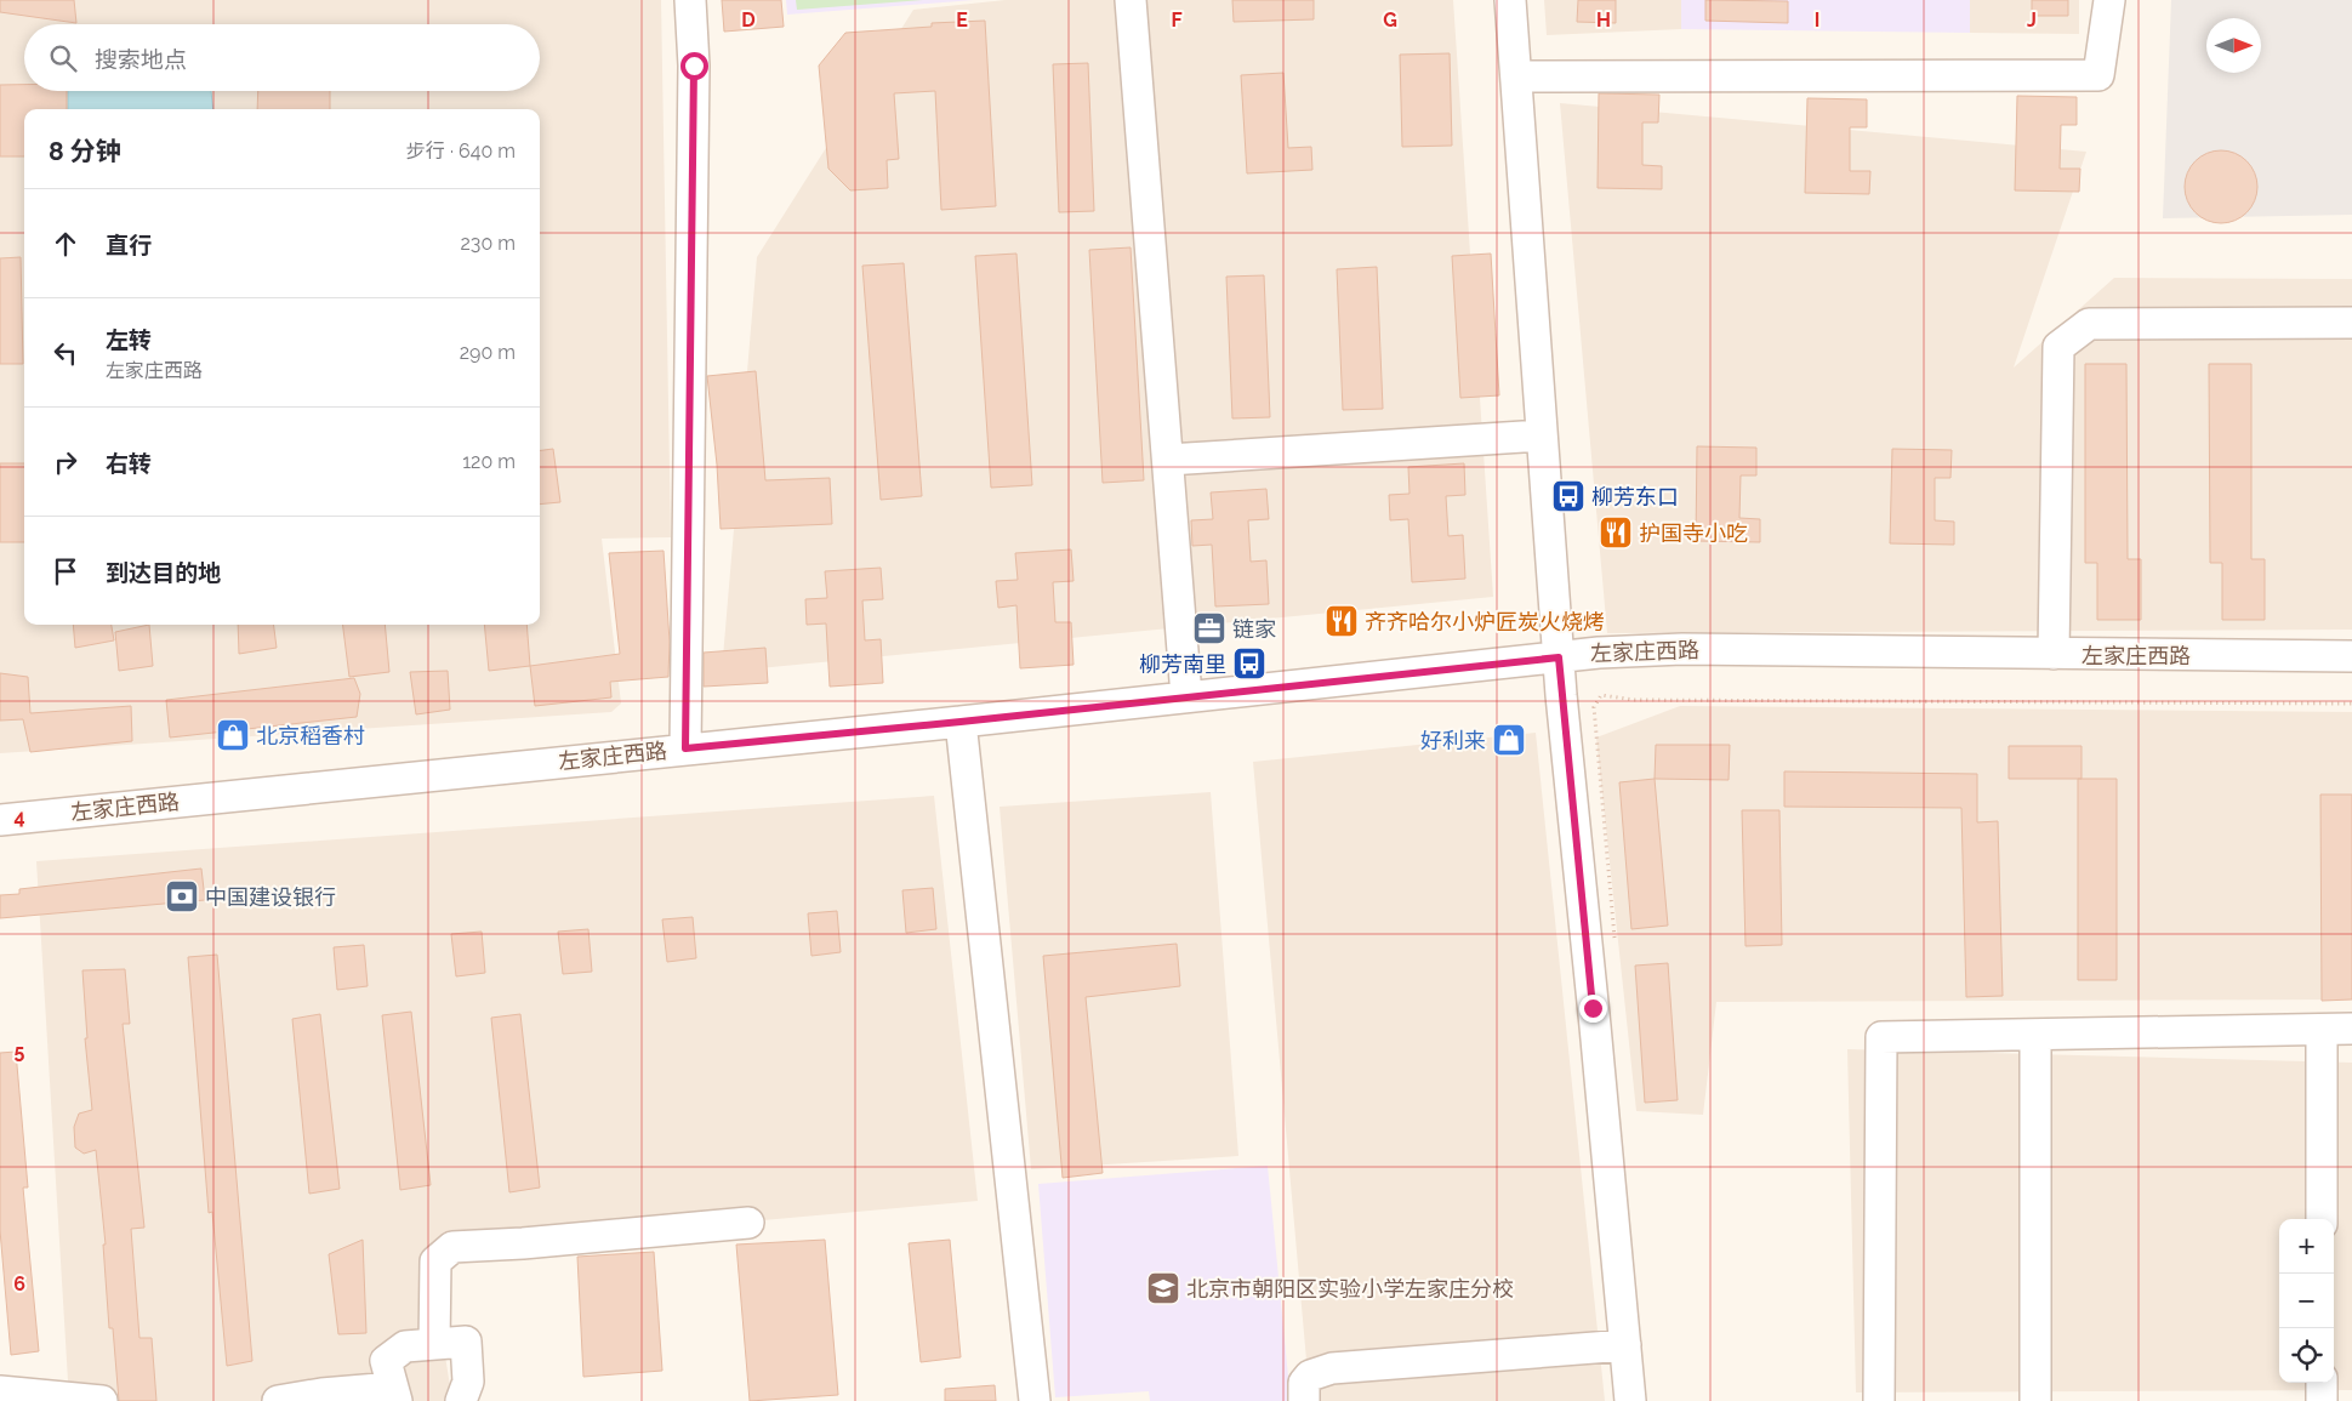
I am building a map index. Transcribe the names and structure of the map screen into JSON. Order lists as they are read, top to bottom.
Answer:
{
  "streets": {
    "street": ["左家庄西路"]
  },
  "places": {
    "bus stop": ["柳芳东口", "柳芳南里"],
    "restaurant": ["护国寺小吃", "齐齐哈尔小炉匠炭火烧烤"],
    "office": ["链家"],
    "shop": ["北京稻香村", "好利来"],
    "bank": ["中国建设银行"],
    "school or university": ["北京市朝阳区实验小学左家庄分校"]
  },
  "north": "right",
  "page": {
    "search": "搜索地点",
    "heading": ["8 分钟", "步行 · 640 m"],
    "list": [
      ["直行", "230 m"],
      ["左转", "左家庄西路", "290 m"],
      ["右转", "120 m"],
      "到达目的地"
    ],
    "map_buttons": ["+", "−"]
  },
  "grid": {
    "columns": [
      "D",
      "E",
      "F",
      "G",
      "H",
      "I",
      "J"
    ],
    "rows": ["4", "5", "6"]
  }
}
